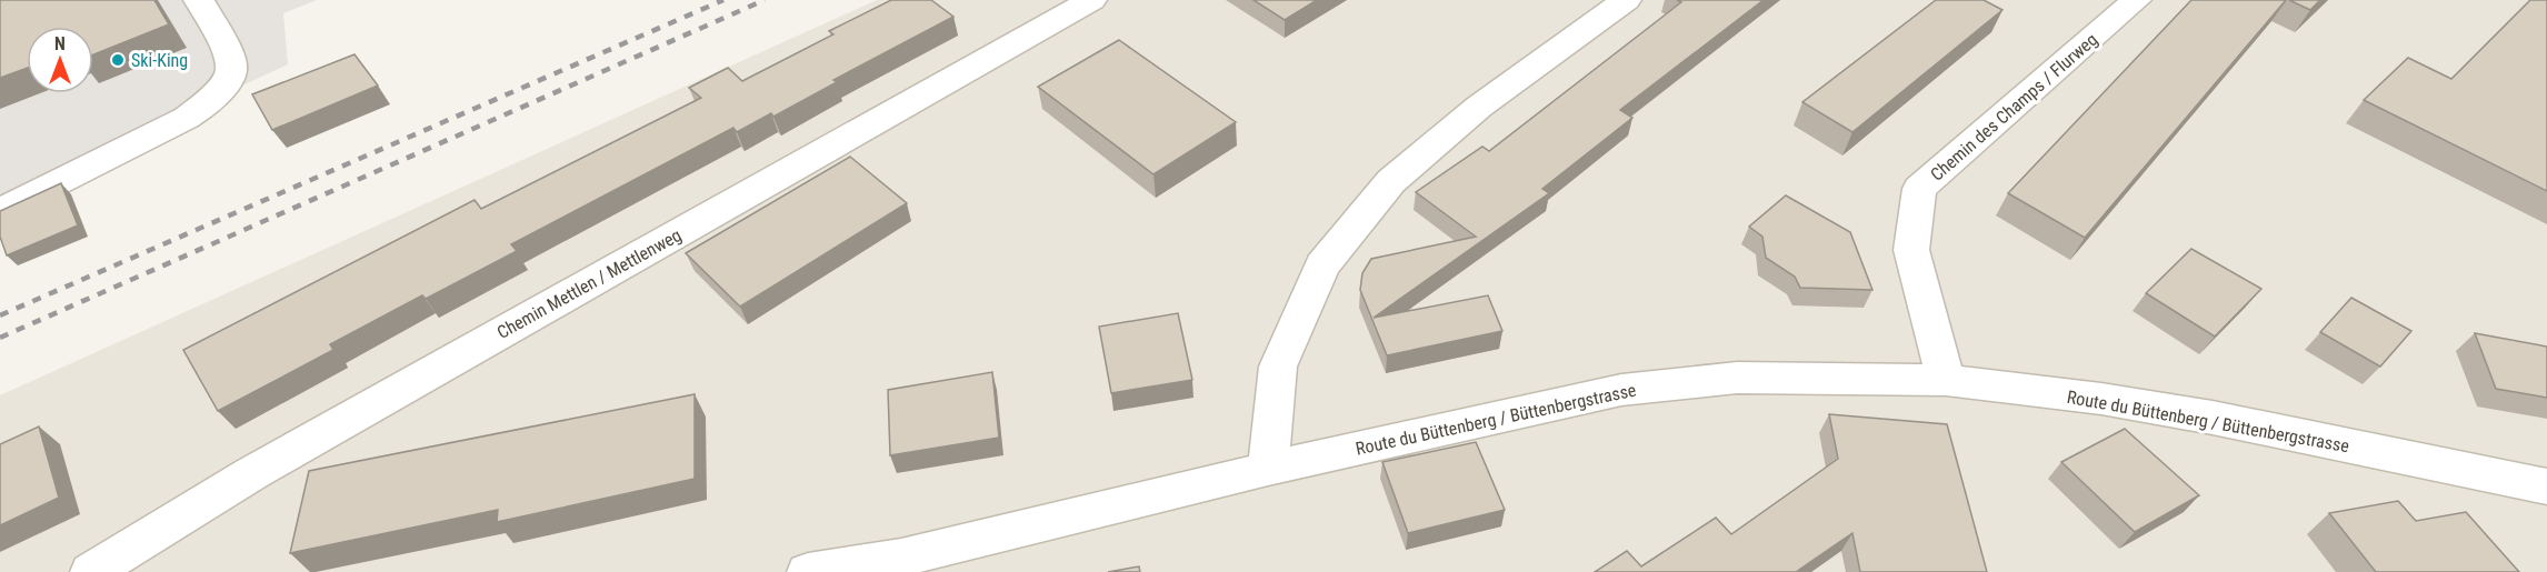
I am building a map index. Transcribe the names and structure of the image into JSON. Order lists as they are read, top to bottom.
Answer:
{
  "streets": {
    "street": ["Chemin des Champs / Flurweg", "Chemin Mettlen / Mettlenweg", "Route du Büttenberg / Büttenbergstrasse"]
  },
  "crossings": [
    ["Chemin des Champs / Flurweg", "Route du Büttenberg / Büttenbergstrasse"]
  ],
  "places": ["Ski-King"],
  "north": "top"
}
